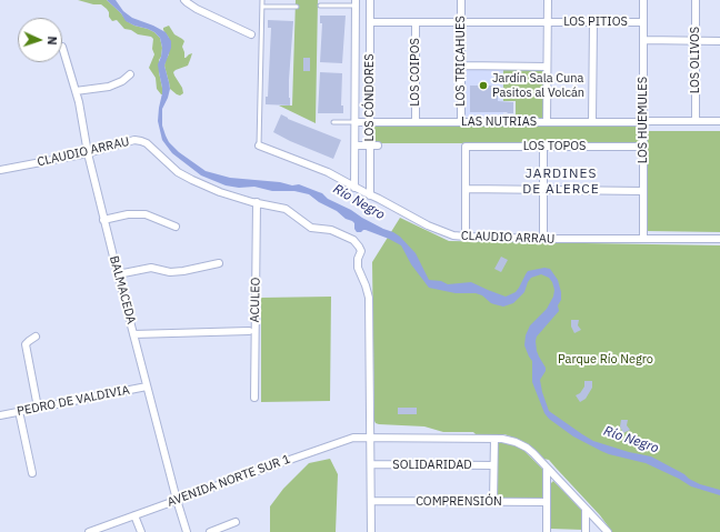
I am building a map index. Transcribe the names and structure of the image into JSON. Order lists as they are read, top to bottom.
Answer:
{
  "streets": {
    "street": [
      "LOS PITIOS",
      "LOS OLIVOS",
      "LOS TRICAHUES",
      "LOS COIPOS",
      "LOS CÓNDORES",
      "LOS HUEMULES",
      "LAS NUTRIAS",
      "LOS TOPOS",
      "CLAUDIO ARRAU",
      "BALMACEDA",
      "ACULEO",
      "PEDRO DE VALDIVIA",
      "SOLIDARIDAD",
      "AVENIDA NORTE SUR 1",
      "COMPRENSIÓN"
    ]
  },
  "crossings": [
    ["LOS PITIOS", "LOS TRICAHUES"],
    ["LOS PITIOS", "LOS COIPOS"],
    ["LOS PITIOS", "LOS CÓNDORES"],
    ["LOS PITIOS", "LOS HUEMULES"],
    ["LOS OLIVOS", "LAS NUTRIAS"],
    ["LOS TRICAHUES", "LAS NUTRIAS"],
    ["LOS COIPOS", "LAS NUTRIAS"],
    ["LOS CÓNDORES", "LAS NUTRIAS"],
    ["LOS CÓNDORES", "CLAUDIO ARRAU"],
    ["LOS HUEMULES", "LAS NUTRIAS"],
    ["LOS HUEMULES", "LOS TOPOS"],
    ["LOS HUEMULES", "CLAUDIO ARRAU"],
    ["CLAUDIO ARRAU", "BALMACEDA"],
    ["CLAUDIO ARRAU", "ACULEO"],
    ["CLAUDIO ARRAU", "AVENIDA NORTE SUR 1"],
    ["BALMACEDA", "PEDRO DE VALDIVIA"],
    ["BALMACEDA", "AVENIDA NORTE SUR 1"]
  ],
  "districts": ["JARDINES DE ALERCE"],
  "water": ["Río Negro"],
  "parks": ["Parque Río Negro"],
  "places": ["Jardín Sala Cuna Pasitos al Volcán"],
  "north": "right"
}
